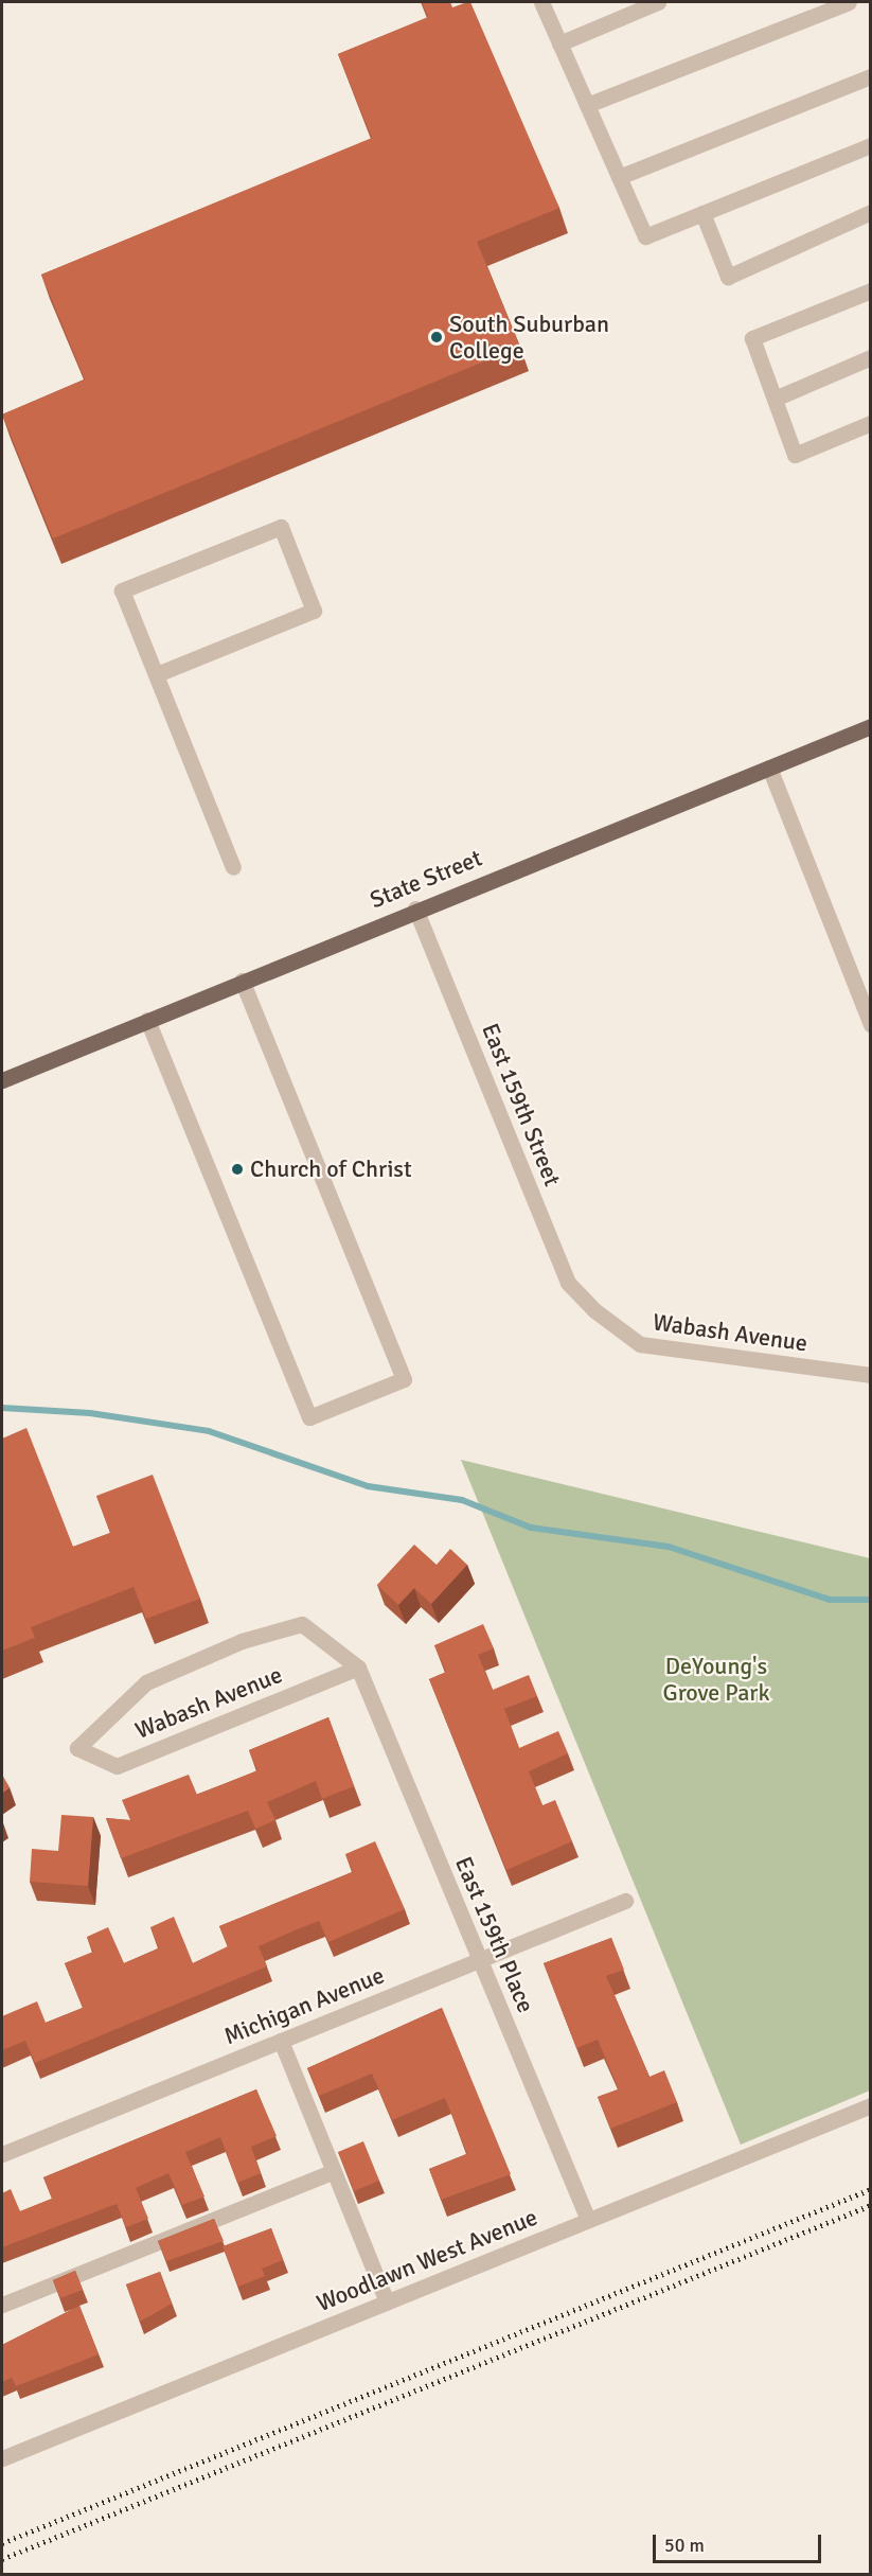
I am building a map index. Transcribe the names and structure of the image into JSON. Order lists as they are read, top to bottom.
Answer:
{
  "streets": {
    "main road": ["State Street"],
    "street": [
      "East 159th Street",
      "Wabash Avenue",
      "East 159th Place",
      "Michigan Avenue",
      "Woodlawn West Avenue"
    ]
  },
  "crossings": [
    ["State Street", "East 159th Street"],
    ["East 159th Street", "Wabash Avenue"],
    ["Wabash Avenue", "East 159th Place"],
    ["East 159th Place", "Michigan Avenue"],
    ["East 159th Place", "Woodlawn West Avenue"]
  ],
  "parks": ["DeYoung's Grove Park"],
  "places": ["South Suburban College", "Church of Christ"],
  "scale_bar": "50 m"
}
